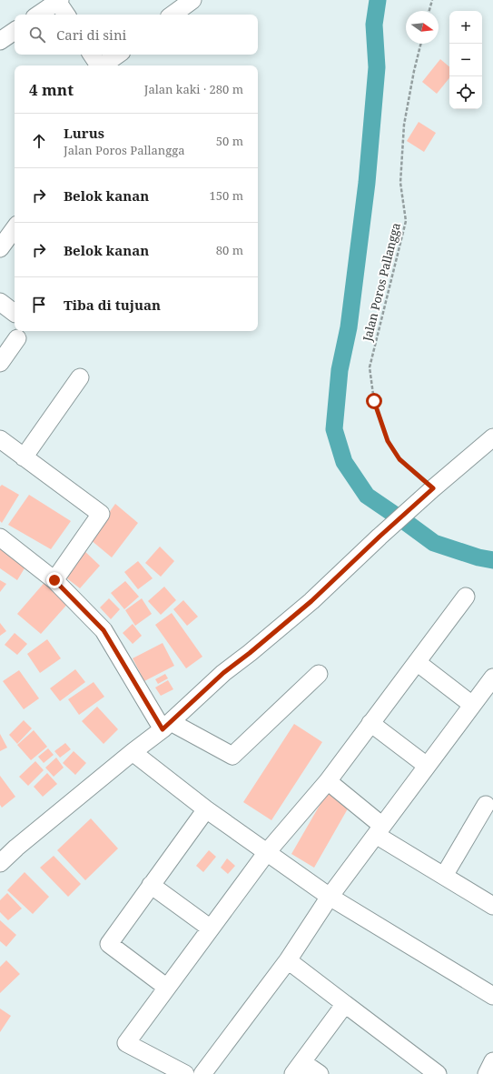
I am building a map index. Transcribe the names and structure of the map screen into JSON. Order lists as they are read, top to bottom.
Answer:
{
  "streets": {
    "path": ["Jalan Poros Pallangga"]
  },
  "north": "right",
  "page": {
    "map_buttons": ["+", "−"],
    "search": "Cari di sini",
    "heading": ["4 mnt", "Jalan kaki · 280 m"],
    "list": [
      ["Lurus", "Jalan Poros Pallangga", "50 m"],
      ["Belok kanan", "150 m"],
      ["Belok kanan", "80 m"],
      "Tiba di tujuan"
    ]
  }
}
